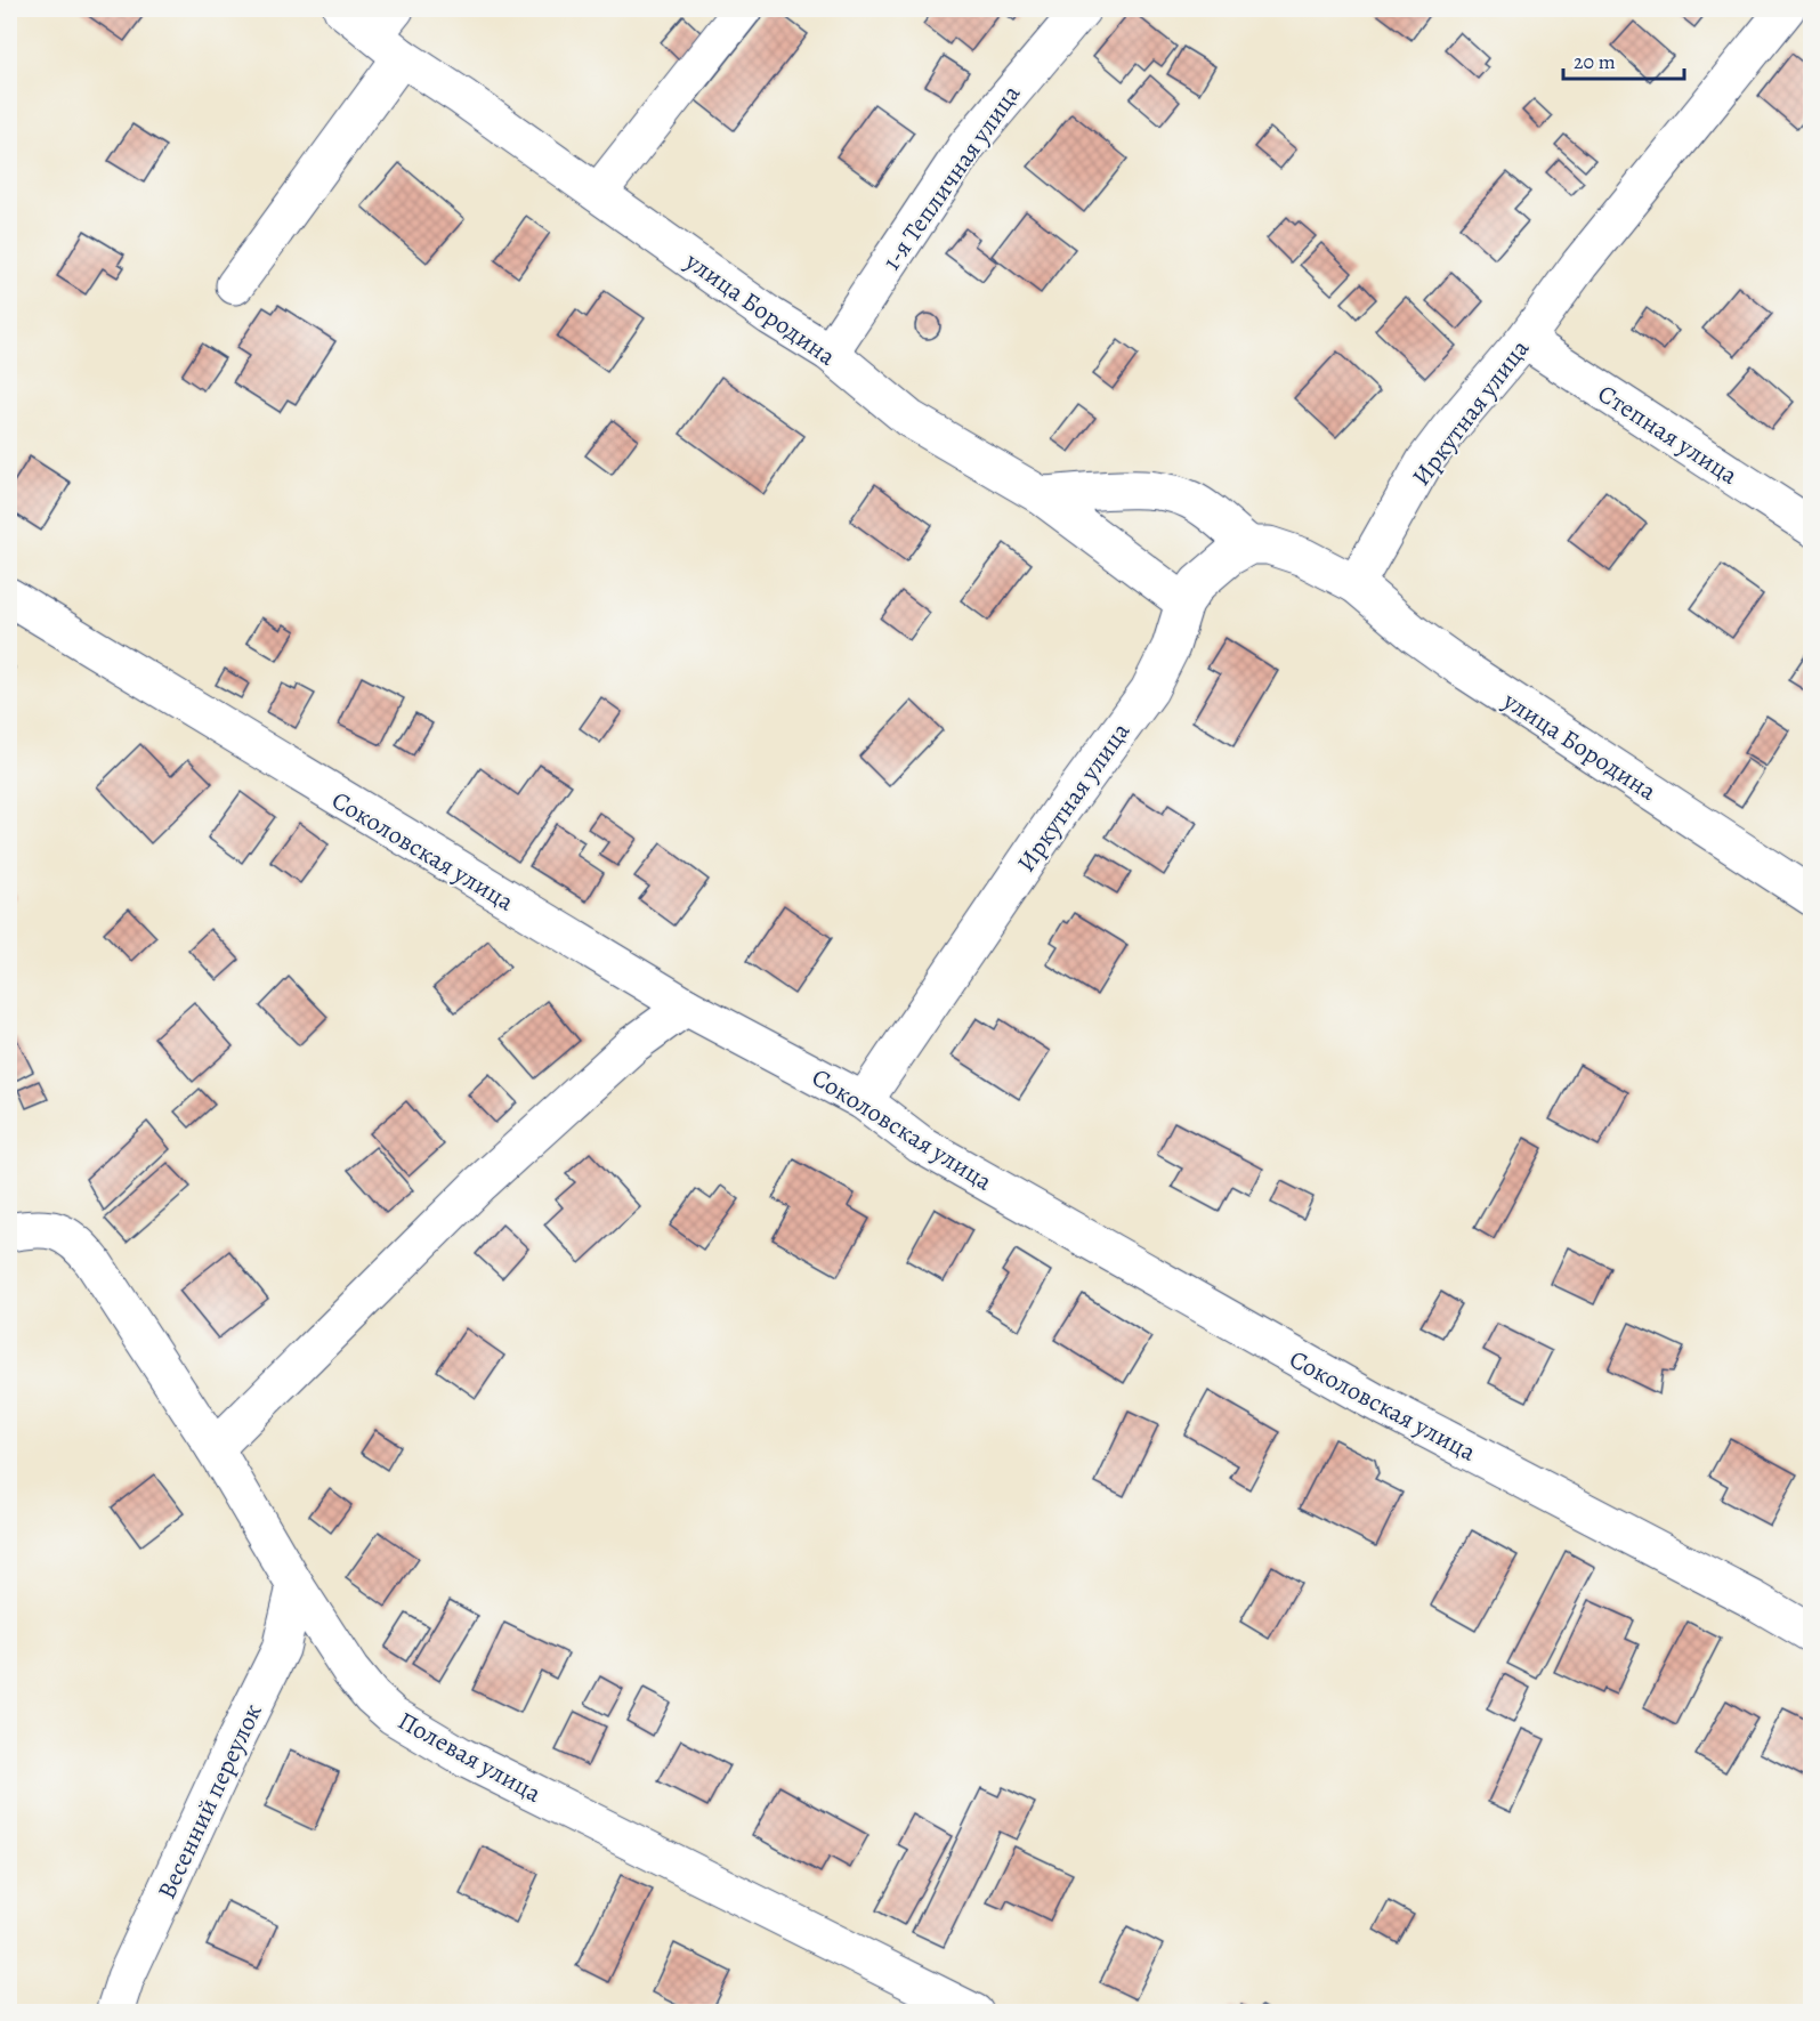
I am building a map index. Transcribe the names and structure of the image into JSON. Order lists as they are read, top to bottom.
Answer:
{
  "streets": {
    "street": [
      "1-я Тепличная улица",
      "улица Бородина",
      "Иркутная улица",
      "Степная улица",
      "Соколовская улица",
      "Полевая улица",
      "Весенний переулок"
    ]
  },
  "crossings": [
    ["1-я Тепличная улица", "улица Бородина"],
    ["улица Бородина", "Иркутная улица"],
    ["Иркутная улица", "Степная улица"],
    ["Иркутная улица", "Соколовская улица"],
    ["Полевая улица", "Весенний переулок"]
  ],
  "scale_bar": "20 m"
}
